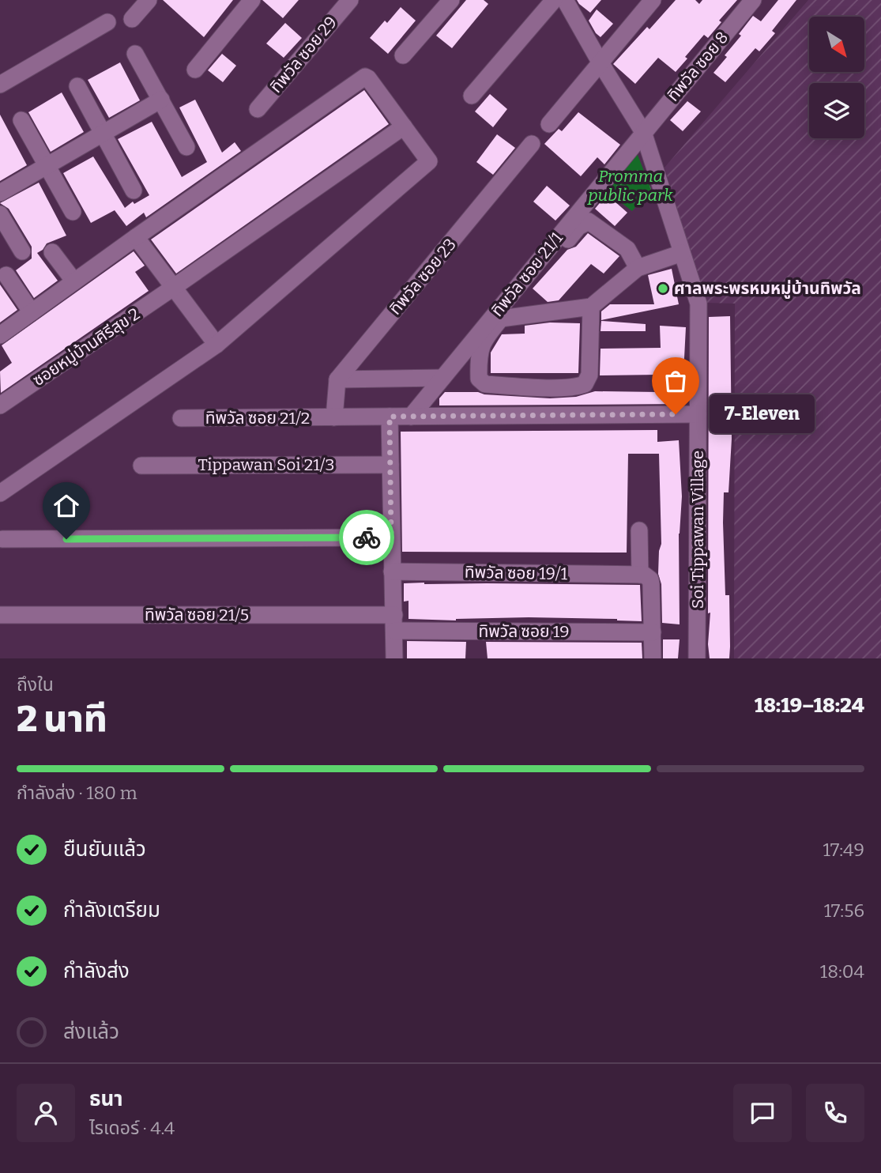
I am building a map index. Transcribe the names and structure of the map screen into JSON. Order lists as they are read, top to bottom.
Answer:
{
  "streets": {
    "street": [
      "ทิพวัล ซอย 29",
      "ทิพวัล ซอย 8",
      "ทิพวัล ซอย 21/1",
      "ทิพวัล ซอย 23",
      "ซอยหมู่บ้านศิรีสุข 2",
      "ทิพวัล ซอย 21/2",
      "Tippawan Soi 21/3",
      "Soi Tippawan Village",
      "ทิพวัล ซอย 19/1",
      "ทิพวัล ซอย 21/5",
      "ทิพวัล ซอย 19"
    ]
  },
  "crossings": [
    ["ทิพวัล ซอย 8", "ทิพวัล ซอย 21/1"],
    ["ทิพวัล ซอย 8", "Soi Tippawan Village"],
    ["ทิพวัล ซอย 21/1", "ทิพวัล ซอย 21/2"],
    ["ทิพวัล ซอย 21/1", "Soi Tippawan Village"],
    ["ทิพวัล ซอย 21/2", "Soi Tippawan Village"],
    ["ทิพวัล ซอย 21/5", "ทิพวัล ซอย 19"]
  ],
  "parks": ["Promma public park"],
  "places": ["ศาลพระพรหมหมู่บ้านทิพวัล", "7-Eleven"],
  "north": "bottom right",
  "page": {
    "bubble": "7-Eleven",
    "heading": ["2 นาที", "ถึงใน", "18:19–18:24"],
    "panel": ["ธนา", "ไรเดอร์ · 4.4"],
    "bar": "กำลังส่ง · 180 m",
    "list": [
      ["ยืนยันแล้ว", "17:49"],
      ["กำลังเตรียม", "17:56"],
      ["กำลังส่ง", "18:04"],
      "ส่งแล้ว"
    ]
  }
}
